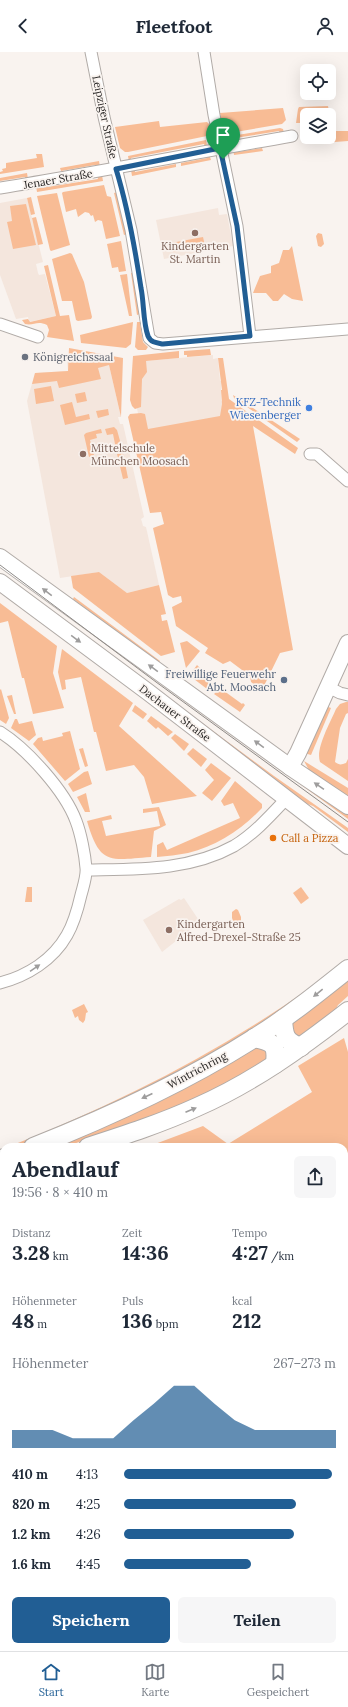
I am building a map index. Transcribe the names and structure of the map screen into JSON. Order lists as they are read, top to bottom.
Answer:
{
  "streets": {
    "main road": ["Dachauer Straße", "Wintrichring"],
    "street": ["Leipziger Straße", "Jenaer Straße"]
  },
  "crossings": [
    ["Leipziger Straße", "Jenaer Straße"]
  ],
  "places": [
    "Kindergarten St. Martin",
    "Königreichssaal",
    "KFZ-Technik Wiesenberger",
    "Mittelschule München Moosach",
    "Freiwillige Feuerwehr Abt. Moosach",
    "Call a Pizza",
    "Kindergarten Alfred-Drexel-Straße 25"
  ],
  "page": {
    "header": "Fleetfoot",
    "heading": ["Abendlauf", "19:56 · 8 × 410 m"],
    "stats": [
      ["Distanz", "3.28 km"],
      ["Zeit", "14:36"],
      ["Tempo", "4:27 /km"],
      ["Höhenmeter", "48 m"],
      ["Puls", "136 bpm"],
      ["kcal", "212"]
    ],
    "chart": ["Höhenmeter", "267–273 m"],
    "list": [
      {
        "name": "410 m",
        "note": "4:13"
      },
      {
        "name": "820 m",
        "note": "4:25"
      },
      {
        "name": "1.2 km",
        "note": "4:26"
      },
      {
        "name": "1.6 km",
        "note": "4:45"
      }
    ],
    "buttons": ["Speichern", "Teilen"],
    "tabs": ["Start", "Karte", "Gespeichert"]
  }
}
